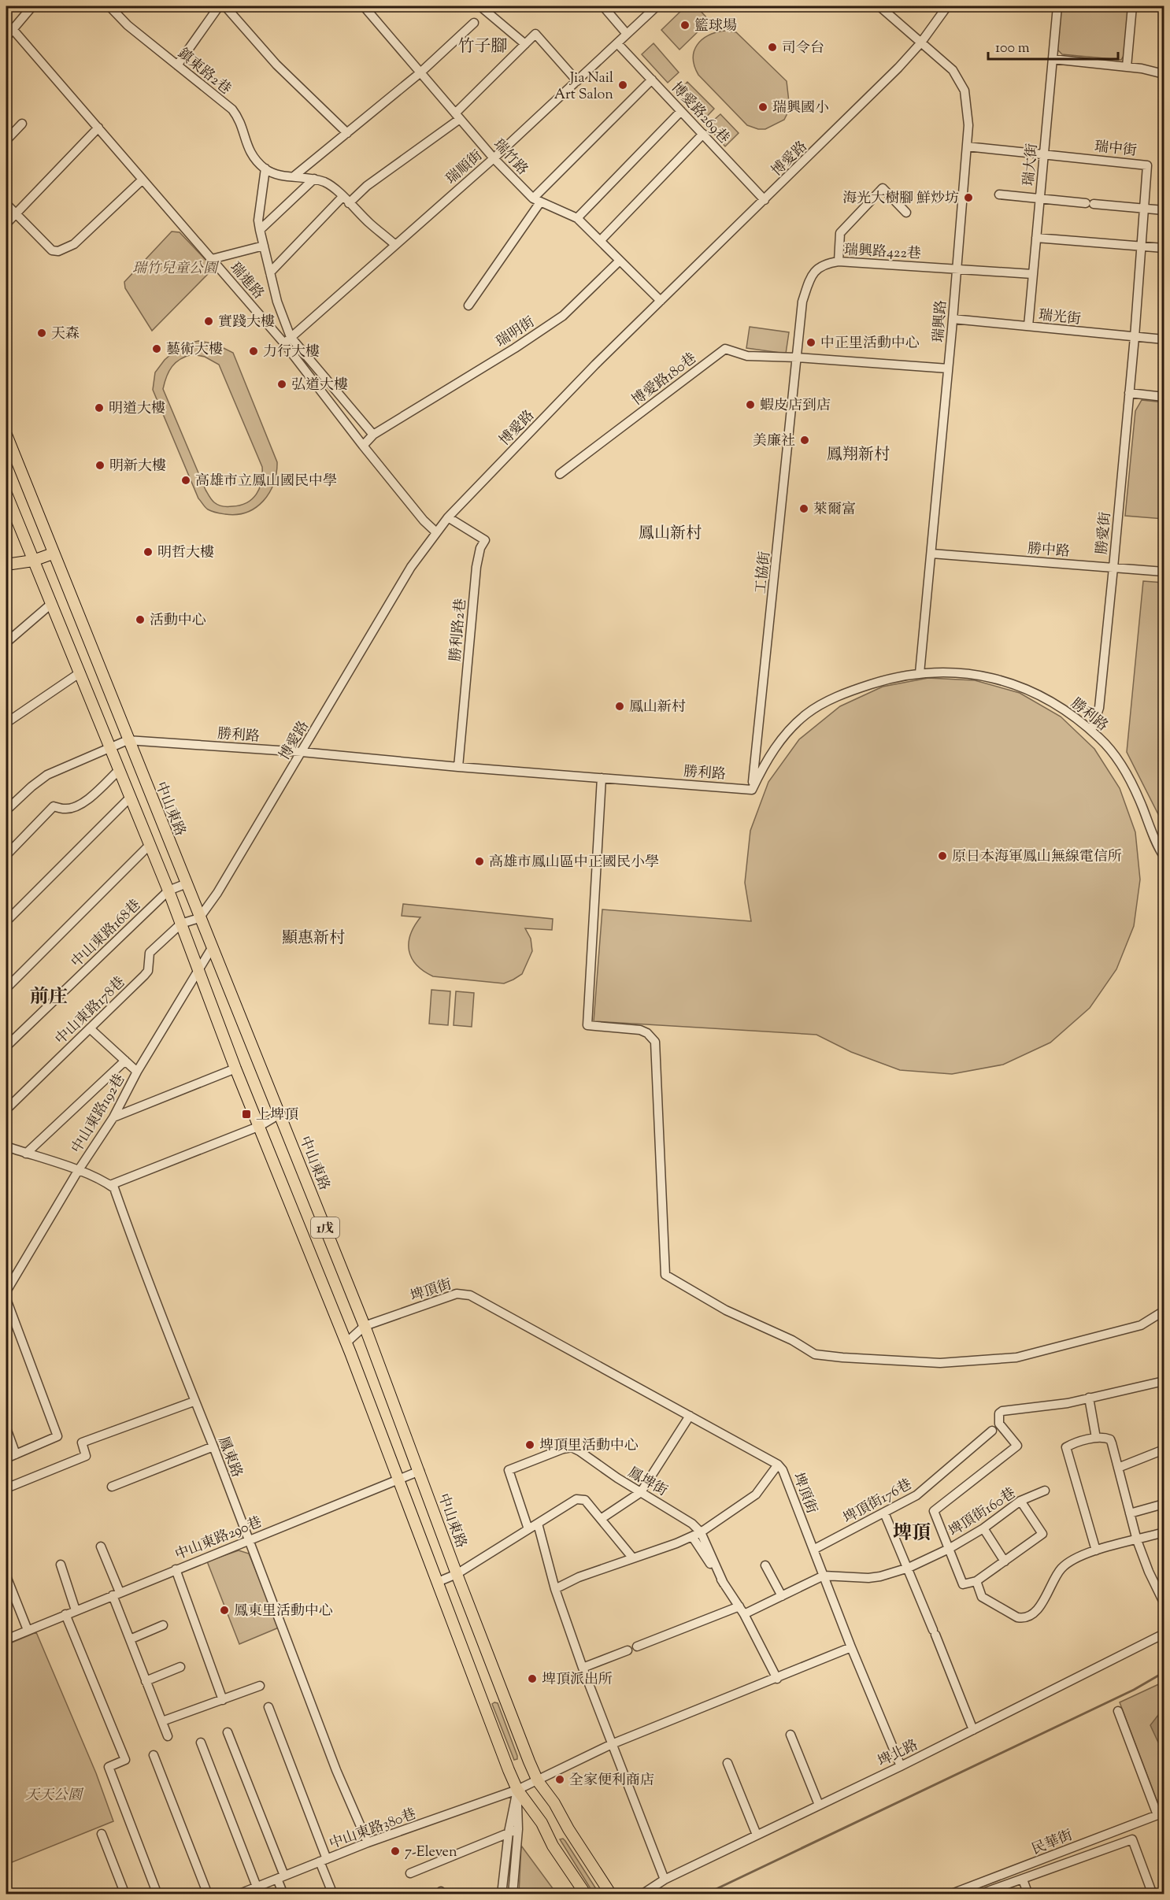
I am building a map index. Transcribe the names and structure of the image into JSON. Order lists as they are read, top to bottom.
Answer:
{
  "streets": {
    "main road": ["中山東路", "1戊"],
    "street": [
      "鎮東路2巷",
      "博愛路269巷",
      "瑞中街",
      "瑞竹路",
      "博愛路",
      "瑞大街",
      "瑞順街",
      "瑞興路422巷",
      "瑞進路",
      "瑞光街",
      "瑞興路",
      "瑞明街",
      "博愛路180巷",
      "勝愛街",
      "勝中路",
      "工協街",
      "勝利路2巷",
      "勝利路",
      "中山東路168巷",
      "中山東路178巷",
      "中山東路192巷",
      "埤頂街",
      "鳳東路",
      "鳳埤街",
      "埤頂街176巷",
      "埤頂街160巷",
      "中山東路290巷",
      "埤北路",
      "中山東路380巷",
      "民華街"
    ]
  },
  "crossings": [
    ["博愛路269巷", "博愛路"],
    ["博愛路269巷", "瑞順街"],
    ["瑞中街", "瑞大街"],
    ["瑞中街", "瑞光街"],
    ["瑞中街", "瑞興路"],
    ["瑞中街", "勝愛街"],
    ["瑞竹路", "博愛路"],
    ["瑞竹路", "瑞順街"],
    ["瑞竹路", "瑞明街"],
    ["博愛路", "瑞進路"],
    ["博愛路", "瑞興路"],
    ["博愛路", "勝利路2巷"],
    ["博愛路", "勝利路"],
    ["博愛路", "中山東路"],
    ["瑞大街", "瑞興路422巷"],
    ["瑞大街", "瑞光街"],
    ["瑞順街", "瑞進路"],
    ["瑞興路422巷", "瑞興路"],
    ["瑞興路422巷", "博愛路180巷"],
    ["瑞興路422巷", "工協街"],
    ["瑞進路", "瑞明街"],
    ["瑞光街", "瑞興路"],
    ["瑞光街", "勝愛街"],
    ["瑞興路", "勝中路"],
    ["瑞興路", "勝利路"],
    ["博愛路180巷", "工協街"],
    ["勝愛街", "勝中路"],
    ["勝愛街", "勝利路"],
    ["工協街", "勝利路"],
    ["勝利路2巷", "勝利路"],
    ["勝利路", "中山東路"],
    ["勝利路", "1戊"],
    ["中山東路", "中山東路168巷"],
    ["中山東路", "中山東路192巷"],
    ["中山東路", "埤頂街"],
    ["中山東路", "中山東路290巷"],
    ["中山東路168巷", "1戊"],
    ["中山東路178巷", "1戊"],
    ["中山東路192巷", "1戊"],
    ["1戊", "埤頂街"],
    ["1戊", "中山東路290巷"],
    ["1戊", "中山東路380巷"],
    ["埤頂街", "埤頂街176巷"],
    ["埤頂街", "埤頂街160巷"],
    ["埤頂街", "埤北路"],
    ["鳳東路", "中山東路290巷"],
    ["鳳東路", "中山東路380巷"]
  ],
  "districts": [
    "竹子腳",
    "鳳翔新村",
    "鳳山新村",
    "顯惠新村",
    "前庄",
    "埤頂"
  ],
  "parks": ["瑞竹兒童公園", "天天公園"],
  "places": {
    "other": [
      "籃球場",
      "司令台",
      "Jia Nail Art Salon",
      "瑞興國小",
      "海光大樹腳 鮮炒坊",
      "實踐大樓",
      "天森",
      "中正里活動中心",
      "藝術大樓",
      "力行大樓",
      "弘道大樓",
      "蝦皮店到店",
      "明道大樓",
      "美廉社",
      "明新大樓",
      "高雄市立鳳山國民中學",
      "萊爾富",
      "明哲大樓",
      "活動中心",
      "鳳山新村",
      "原日本海軍鳳山無線電信所",
      "高雄市鳳山區中正國民小學",
      "埤頂里活動中心",
      "鳳東里活動中心",
      "埤頂派出所",
      "全家便利商店",
      "7-Eleven"
    ],
    "transit": ["上埤頂"]
  },
  "scale_bar": "100 m"
}
